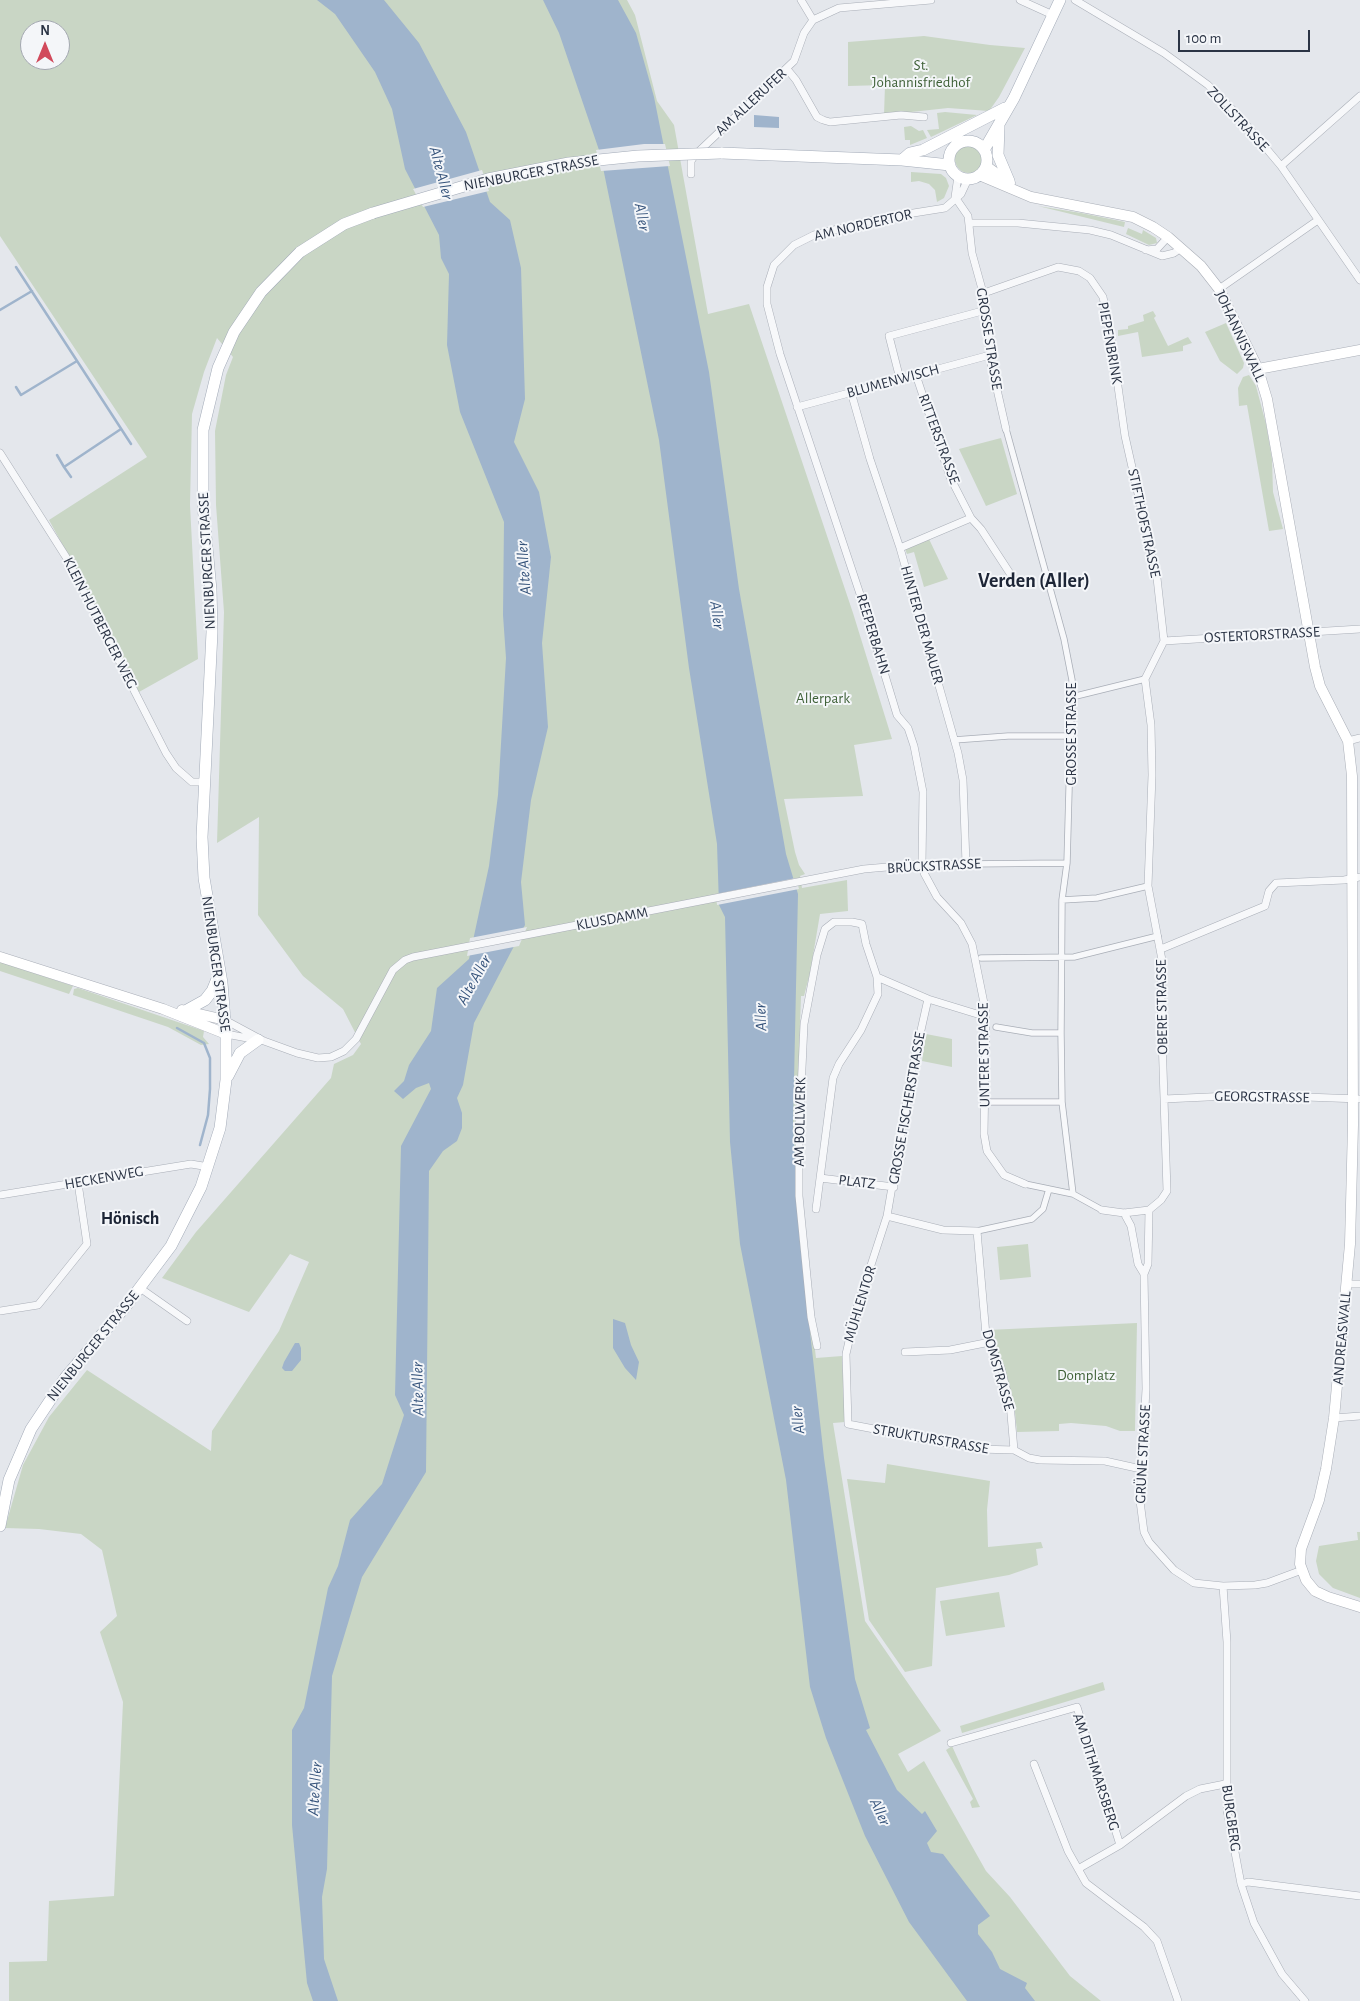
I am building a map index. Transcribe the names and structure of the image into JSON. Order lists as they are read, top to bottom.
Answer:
{
  "streets": {
    "main road": ["NIENBURGER STRASSE", "JOHANNISWALL", "ANDREASWALL"],
    "street": [
      "AM ALLERUFER",
      "ZOLLSTRASSE",
      "AM NORDERTOR",
      "GROSSE STRASSE",
      "PIEPENBRINK",
      "BLUMENWISCH",
      "RITTERSTRASSE",
      "STIFTHOFSTRASSE",
      "KLEIN HUTBERGER WEG",
      "HINTER DER MAUER",
      "REEPERBAHN",
      "OSTERTORSTRASSE",
      "BRÜCKSTRASSE",
      "KLUSDAMM",
      "OBERE STRASSE",
      "UNTERE STRASSE",
      "GEORGSTRASSE",
      "GROSSE FISCHERSTRASSE",
      "AM BOLLWERK",
      "HECKENWEG",
      "PLATZ",
      "MÜHLENTOR",
      "DOMSTRASSE",
      "STRUKTURSTRASSE",
      "GRÜNE STRASSE",
      "AM DITHMARSBERG",
      "BURGBERG"
    ]
  },
  "crossings": [
    ["NIENBURGER STRASSE", "JOHANNISWALL"],
    ["NIENBURGER STRASSE", "KLEIN HUTBERGER WEG"],
    ["NIENBURGER STRASSE", "HECKENWEG"],
    ["AM NORDERTOR", "GROSSE STRASSE"],
    ["AM NORDERTOR", "BLUMENWISCH"],
    ["AM NORDERTOR", "REEPERBAHN"],
    ["JOHANNISWALL", "OSTERTORSTRASSE"],
    ["JOHANNISWALL", "ANDREASWALL"],
    ["GROSSE STRASSE", "PIEPENBRINK"],
    ["GROSSE STRASSE", "BLUMENWISCH"],
    ["GROSSE STRASSE", "BRÜCKSTRASSE"],
    ["PIEPENBRINK", "STIFTHOFSTRASSE"],
    ["BLUMENWISCH", "RITTERSTRASSE"],
    ["BLUMENWISCH", "HINTER DER MAUER"],
    ["BLUMENWISCH", "REEPERBAHN"],
    ["STIFTHOFSTRASSE", "OSTERTORSTRASSE"],
    ["HINTER DER MAUER", "BRÜCKSTRASSE"],
    ["REEPERBAHN", "BRÜCKSTRASSE"],
    ["REEPERBAHN", "UNTERE STRASSE"],
    ["BRÜCKSTRASSE", "KLUSDAMM"],
    ["BRÜCKSTRASSE", "UNTERE STRASSE"],
    ["OBERE STRASSE", "GEORGSTRASSE"],
    ["GEORGSTRASSE", "ANDREASWALL"],
    ["GROSSE FISCHERSTRASSE", "PLATZ"],
    ["GROSSE FISCHERSTRASSE", "MÜHLENTOR"],
    ["MÜHLENTOR", "STRUKTURSTRASSE"],
    ["ANDREASWALL", "GRÜNE STRASSE"],
    ["DOMSTRASSE", "STRUKTURSTRASSE"],
    ["GRÜNE STRASSE", "BURGBERG"]
  ],
  "districts": ["Verden (Aller)", "Hönisch"],
  "water": ["Alte Aller", "Aller"],
  "parks": ["St. Johannisfriedhof", "Allerpark", "Domplatz"],
  "scale_bar": "100 m",
  "north": "top"
}
